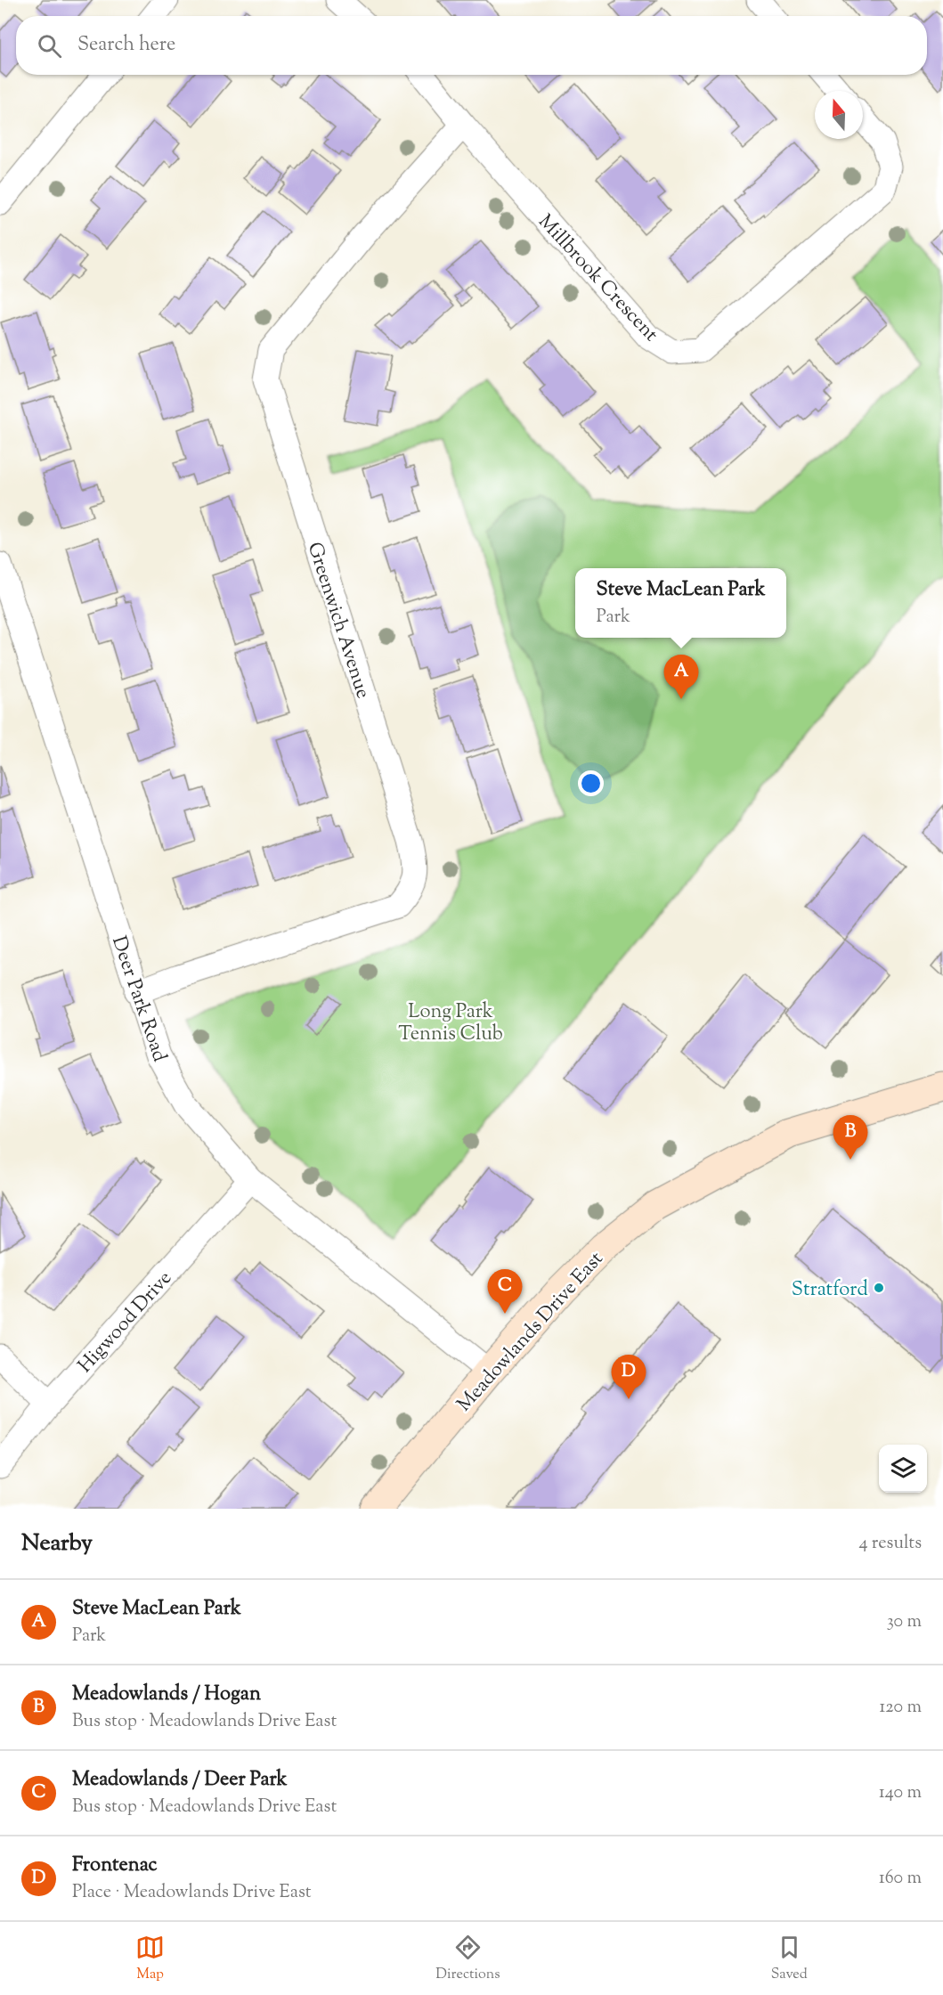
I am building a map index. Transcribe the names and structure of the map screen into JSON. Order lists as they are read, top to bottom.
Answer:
{
  "streets": {
    "main road": ["Meadowlands Drive East"],
    "street": [
      "Millbrook Crescent",
      "Greenwich Avenue",
      "Deer Park Road",
      "Higwood Drive"
    ]
  },
  "crossings": [
    ["Millbrook Crescent", "Greenwich Avenue"],
    ["Greenwich Avenue", "Deer Park Road"],
    ["Deer Park Road", "Higwood Drive"],
    ["Deer Park Road", "Meadowlands Drive East"]
  ],
  "parks": ["Long Park Tennis Club"],
  "places": ["Stratford"],
  "north": "top",
  "page": {
    "search": "Search here",
    "popup": ["Steve MacLean Park", "Park"],
    "pins": [
      "A",
      "B",
      "C",
      "D"
    ],
    "heading": ["Nearby", "4 results"],
    "list": [
      {
        "mark": "A",
        "name": "Steve MacLean Park",
        "note": "Park",
        "value": "30 m"
      },
      {
        "mark": "B",
        "name": "Meadowlands / Hogan",
        "note": "Bus stop · Meadowlands Drive East",
        "value": "120 m"
      },
      {
        "mark": "C",
        "name": "Meadowlands / Deer Park",
        "note": "Bus stop · Meadowlands Drive East",
        "value": "140 m"
      },
      {
        "mark": "D",
        "name": "Frontenac",
        "note": "Place · Meadowlands Drive East",
        "value": "160 m"
      }
    ],
    "nav": ["Map", "Directions", "Saved"]
  }
}
